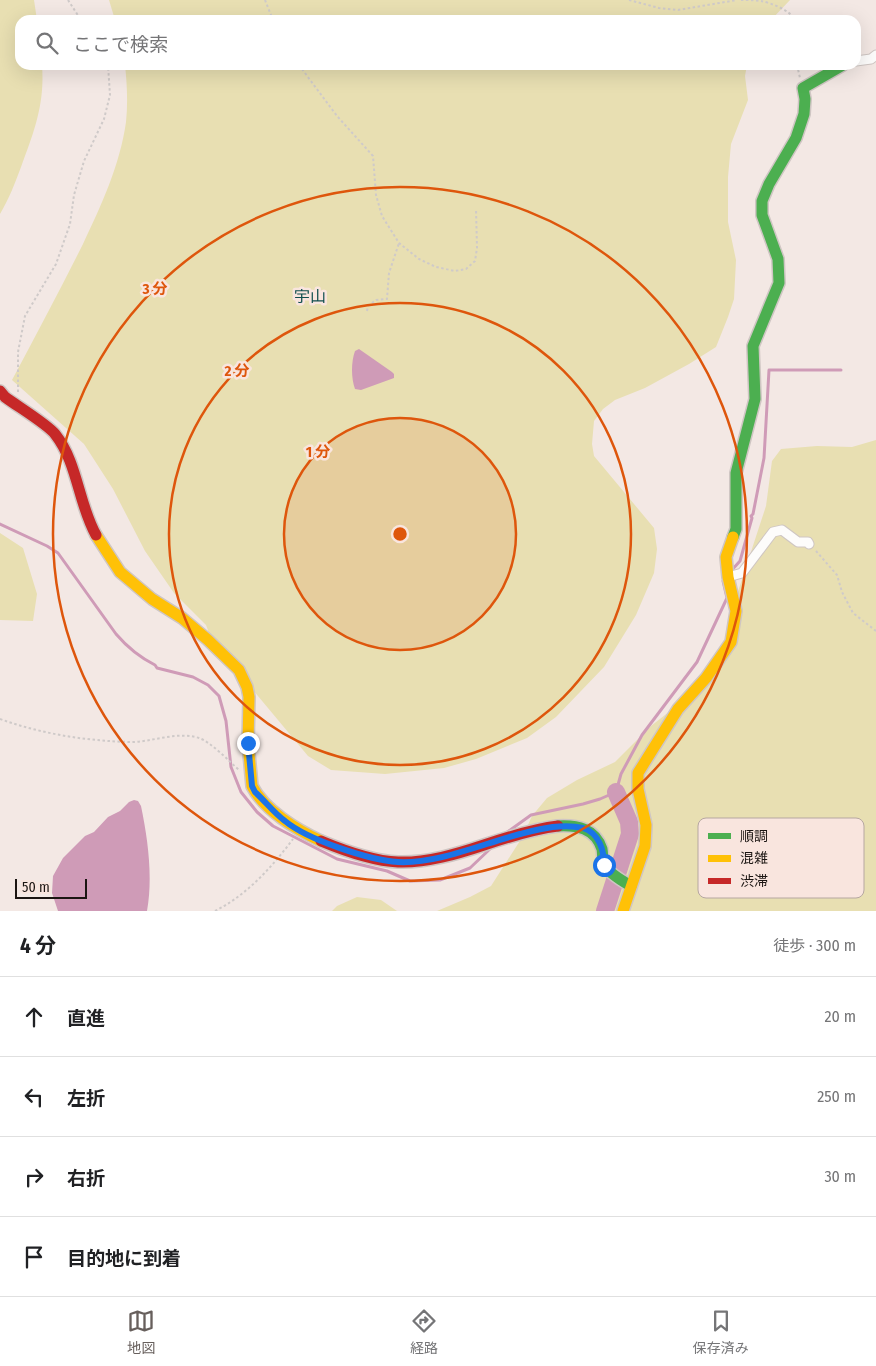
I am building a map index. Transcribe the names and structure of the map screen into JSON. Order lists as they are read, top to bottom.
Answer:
{
  "districts": ["宇山"],
  "legend": ["順調", "混雑", "渋滞"],
  "scale_bar": "50 m",
  "page": {
    "search": "ここで検索",
    "scale": "50 m",
    "heading": ["4 分", "徒歩 · 300 m"],
    "list": [
      ["直進", "20 m"],
      ["左折", "250 m"],
      ["右折", "30 m"],
      "目的地に到着"
    ],
    "nav": ["地図", "経路", "保存済み"]
  },
  "rings": ["3 分", "2 分", "1 分"]
}
